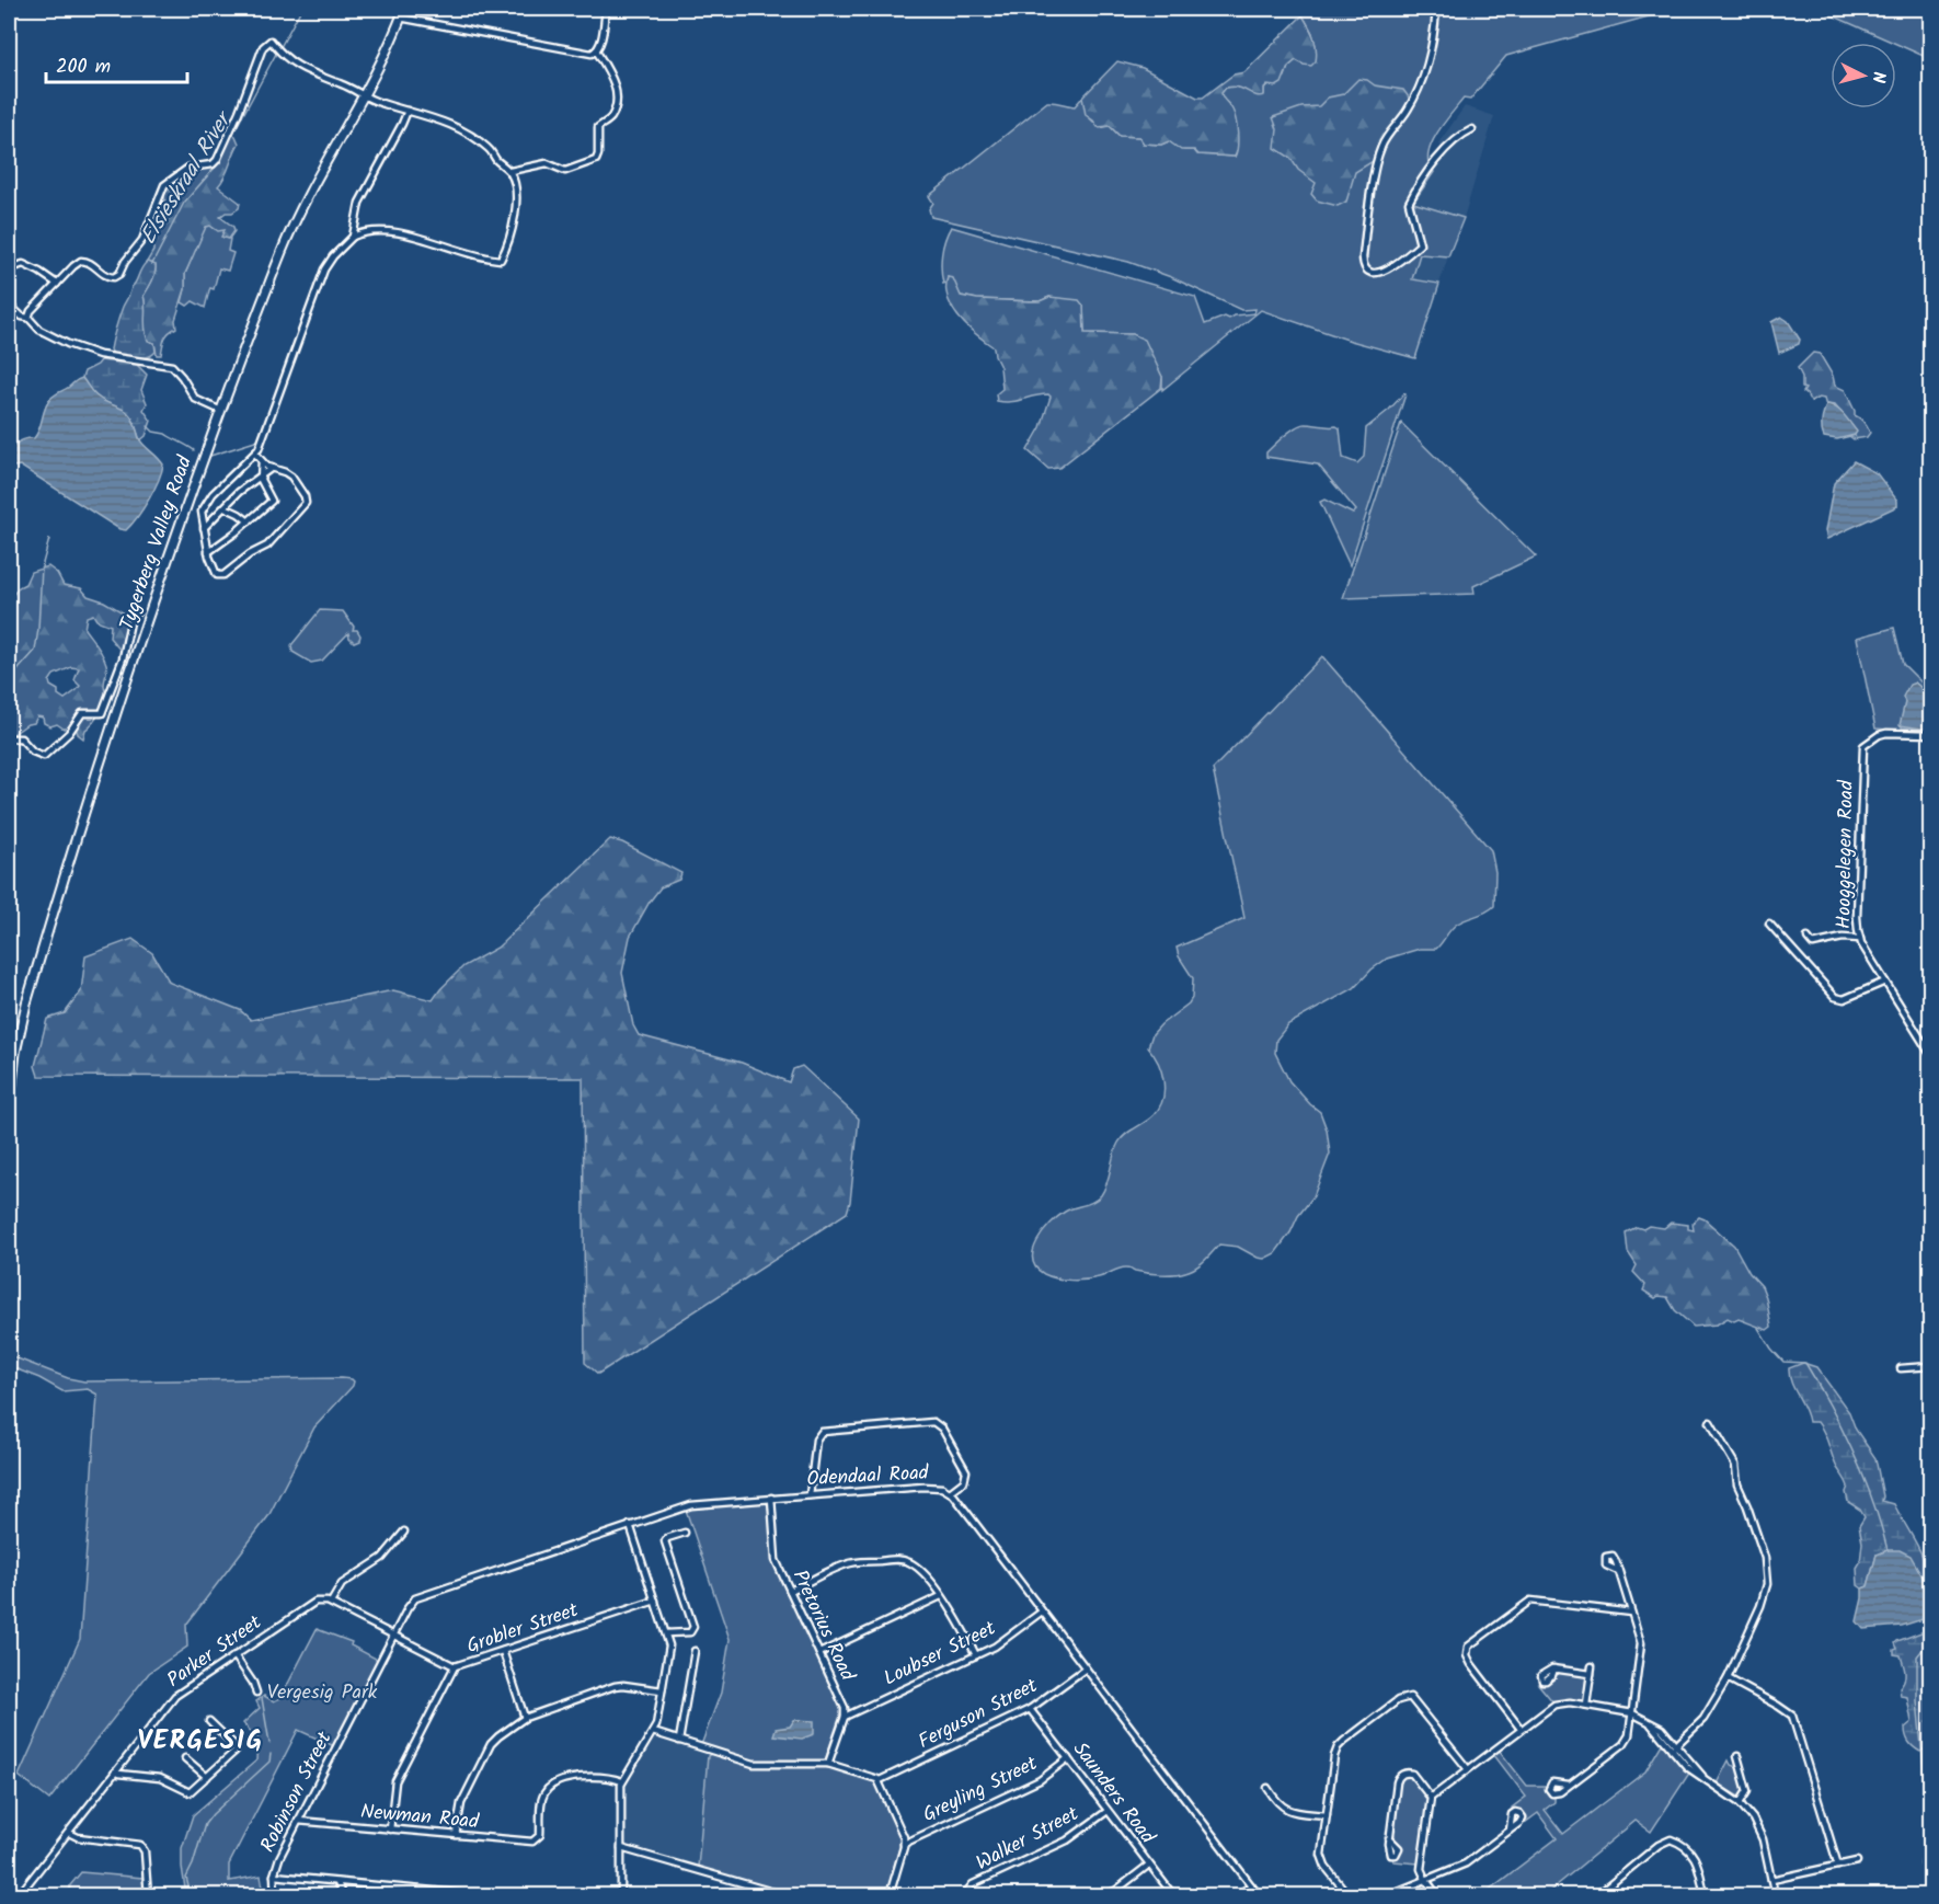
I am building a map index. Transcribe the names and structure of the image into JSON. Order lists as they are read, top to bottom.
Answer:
{
  "streets": {
    "main road": ["Tygerberg Valley Road"],
    "street": [
      "Hooggelegen Road",
      "Odendaal Road",
      "Pretorius Road",
      "Grobler Street",
      "Parker Street",
      "Loubser Street",
      "Ferguson Street",
      "Greyling Street",
      "Robinson Street",
      "Saunders Road",
      "Newman Road",
      "Walker Street"
    ]
  },
  "crossings": [
    ["Odendaal Road", "Pretorius Road"],
    ["Odendaal Road", "Loubser Street"],
    ["Odendaal Road", "Ferguson Street"],
    ["Odendaal Road", "Robinson Street"],
    ["Pretorius Road", "Loubser Street"],
    ["Grobler Street", "Newman Road"],
    ["Ferguson Street", "Saunders Road"],
    ["Greyling Street", "Saunders Road"],
    ["Robinson Street", "Newman Road"],
    ["Saunders Road", "Walker Street"]
  ],
  "districts": ["VERGESIG"],
  "water": ["Elsieskraal River"],
  "parks": ["Vergesig Park"],
  "scale_bar": "200 m",
  "north": "right"
}
